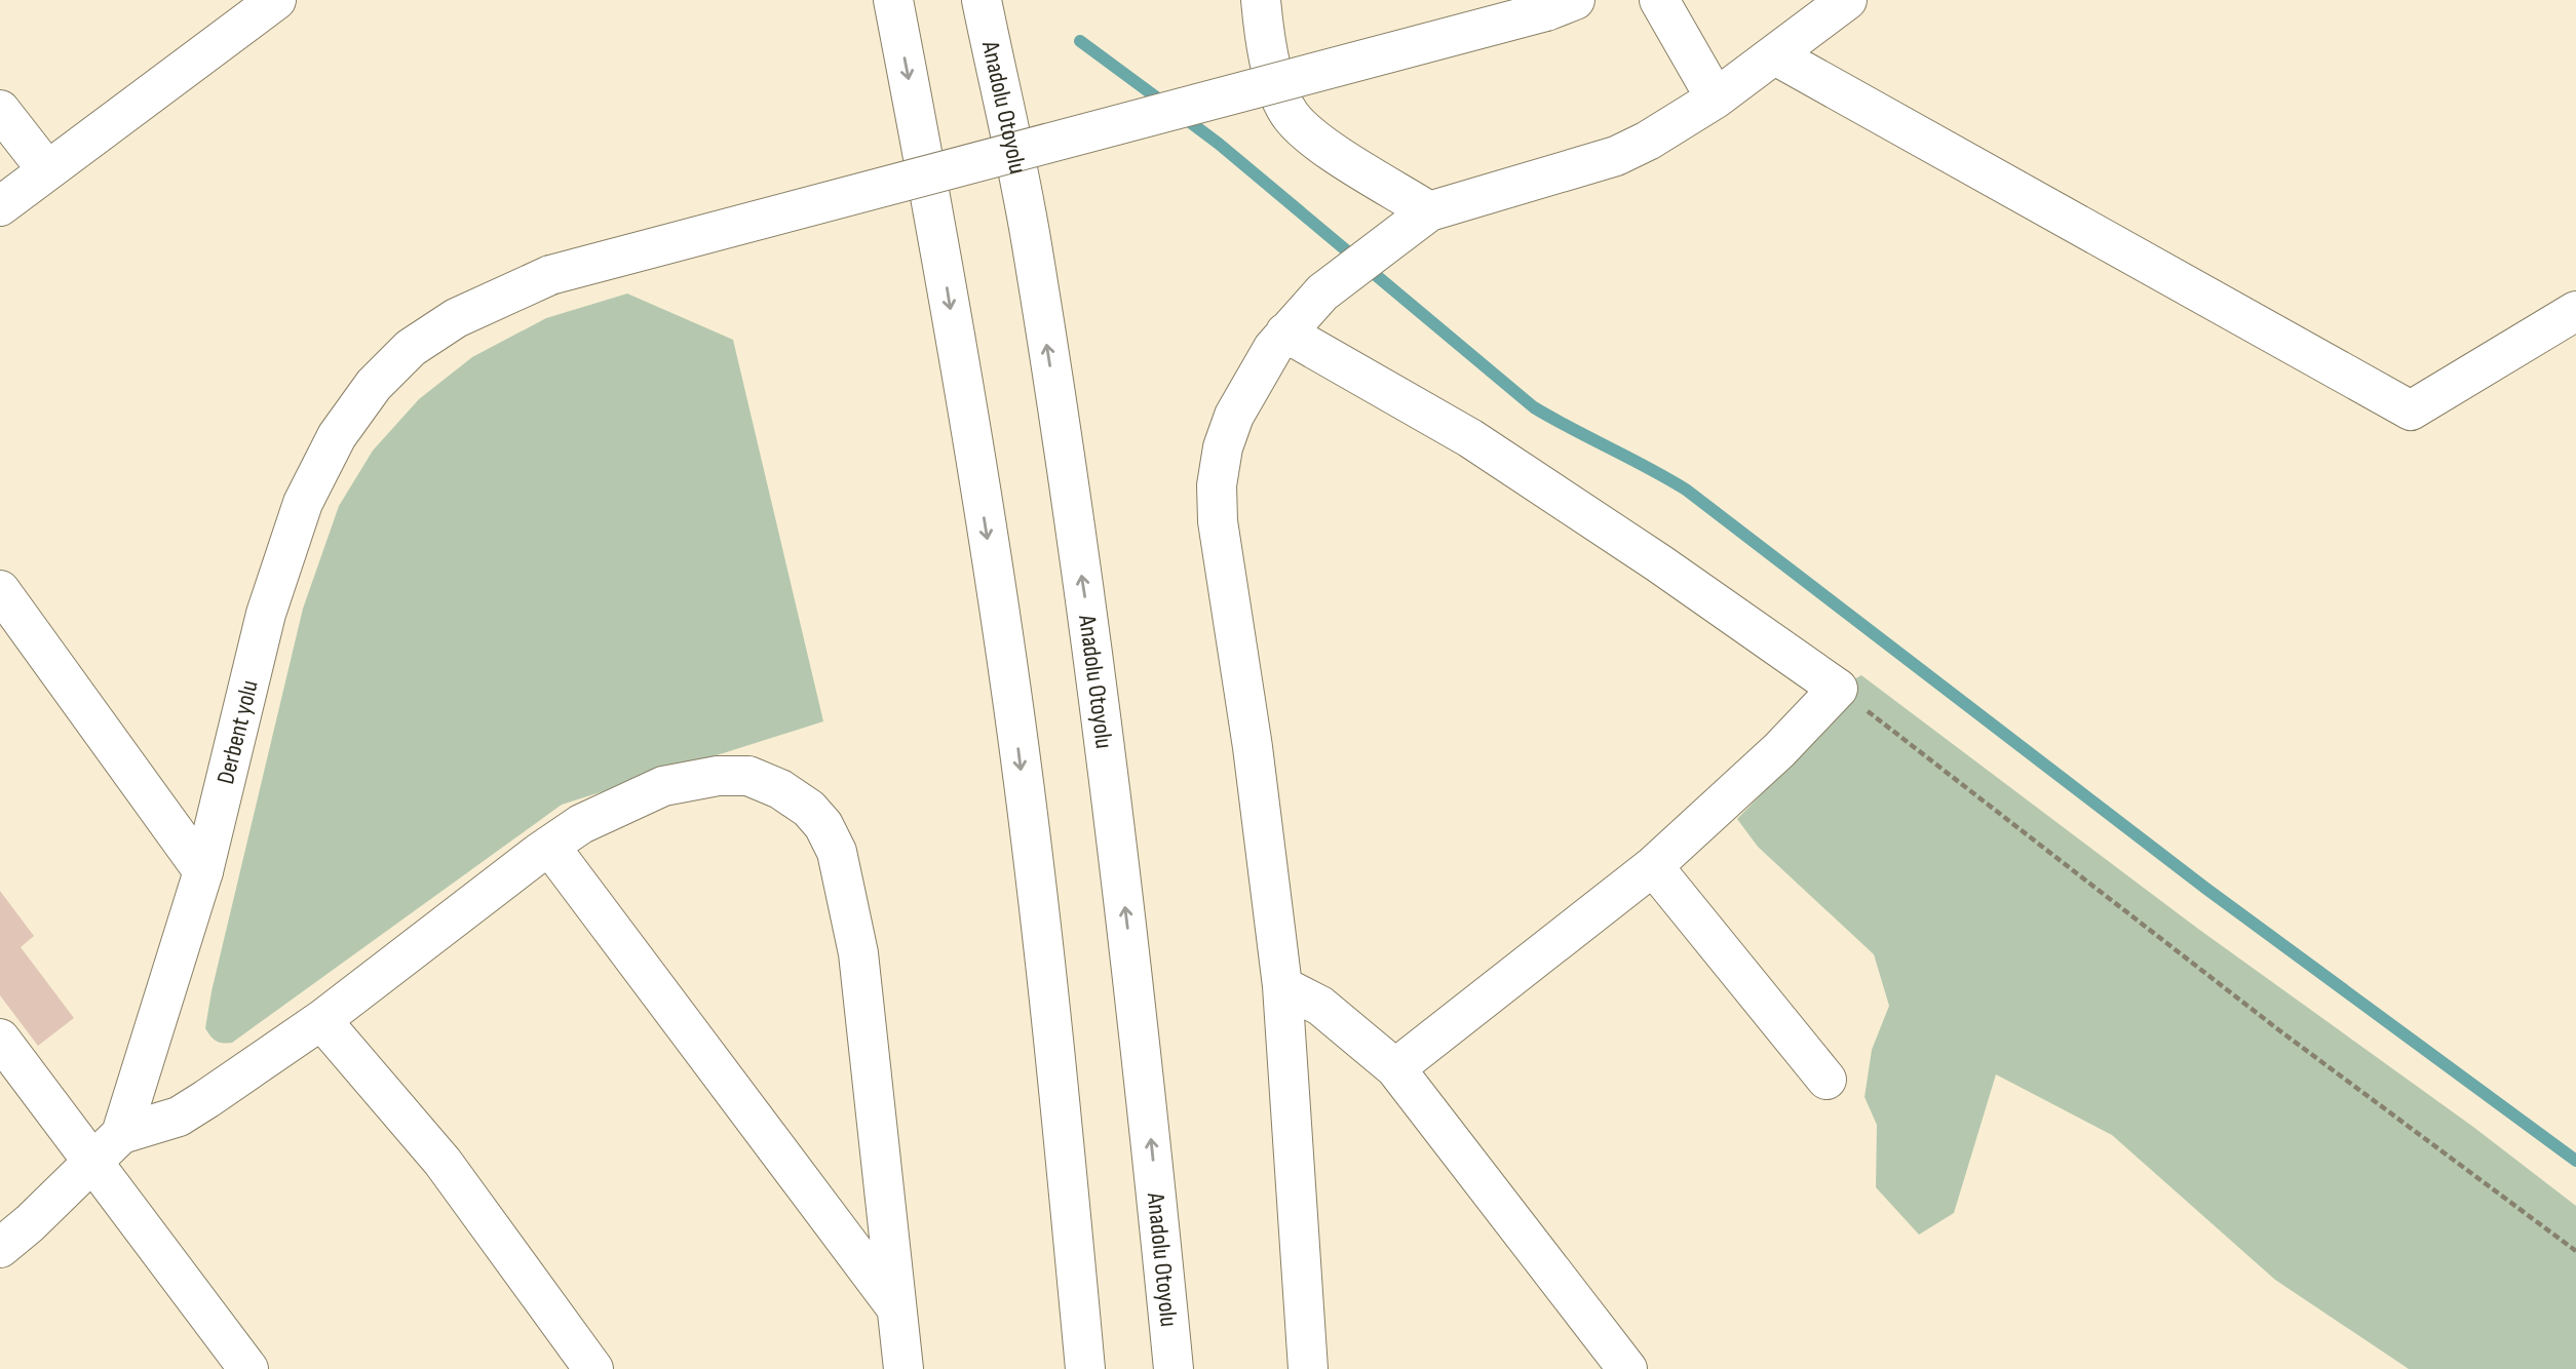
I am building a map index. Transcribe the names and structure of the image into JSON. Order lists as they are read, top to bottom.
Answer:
{
  "streets": {
    "main road": ["Anadolu Otoyolu", "Derbent yolu"]
  }
}
